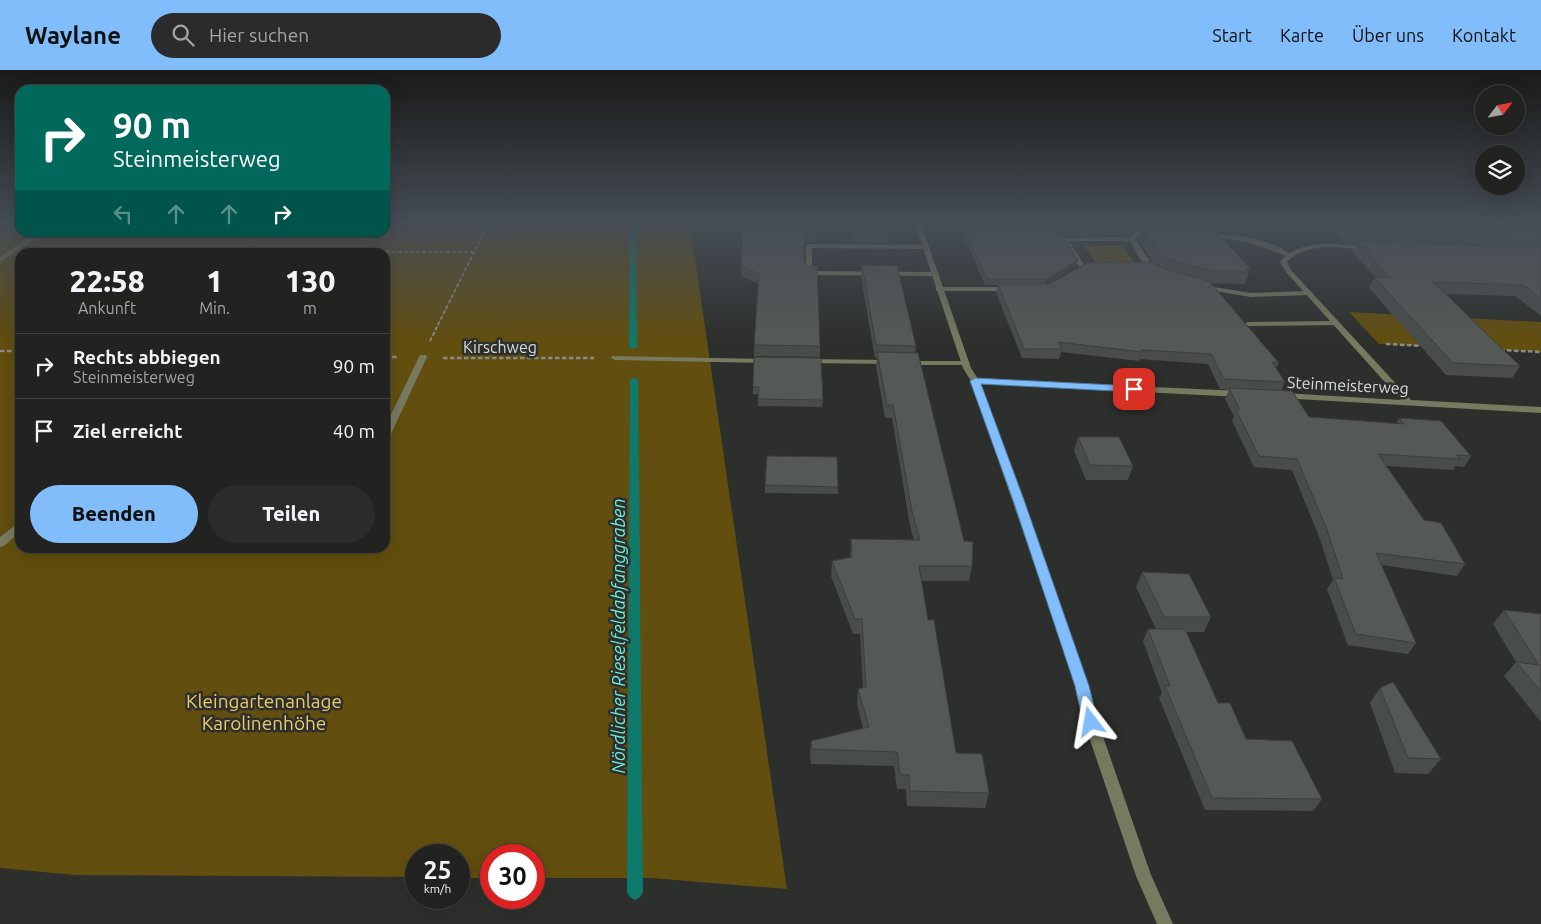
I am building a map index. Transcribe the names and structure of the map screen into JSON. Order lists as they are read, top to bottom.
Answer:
{
  "streets": {
    "street": ["Steinmeisterweg"],
    "path": ["Kirschweg"]
  },
  "water": ["Nördlicher Rieselfeldabfanggraben"],
  "parks": ["Kleingartenanlage Karolinenhöhe"],
  "north": "top right",
  "page": {
    "header": "Waylane",
    "search": "Hier suchen",
    "nav": [
      "Start",
      "Karte",
      "Über uns",
      "Kontakt"
    ],
    "turn": ["90 m", "Steinmeisterweg"],
    "eta": [
      "22:58",
      "Ankunft",
      "1",
      "Min.",
      "130",
      "m"
    ],
    "list": [
      {
        "name": "Rechts abbiegen",
        "note": "Steinmeisterweg",
        "value": "90 m"
      },
      {
        "name": "Ziel erreicht",
        "value": "40 m"
      }
    ],
    "buttons": ["Beenden", "Teilen"],
    "speed": "25 km/h",
    "limit": "30"
  }
}
